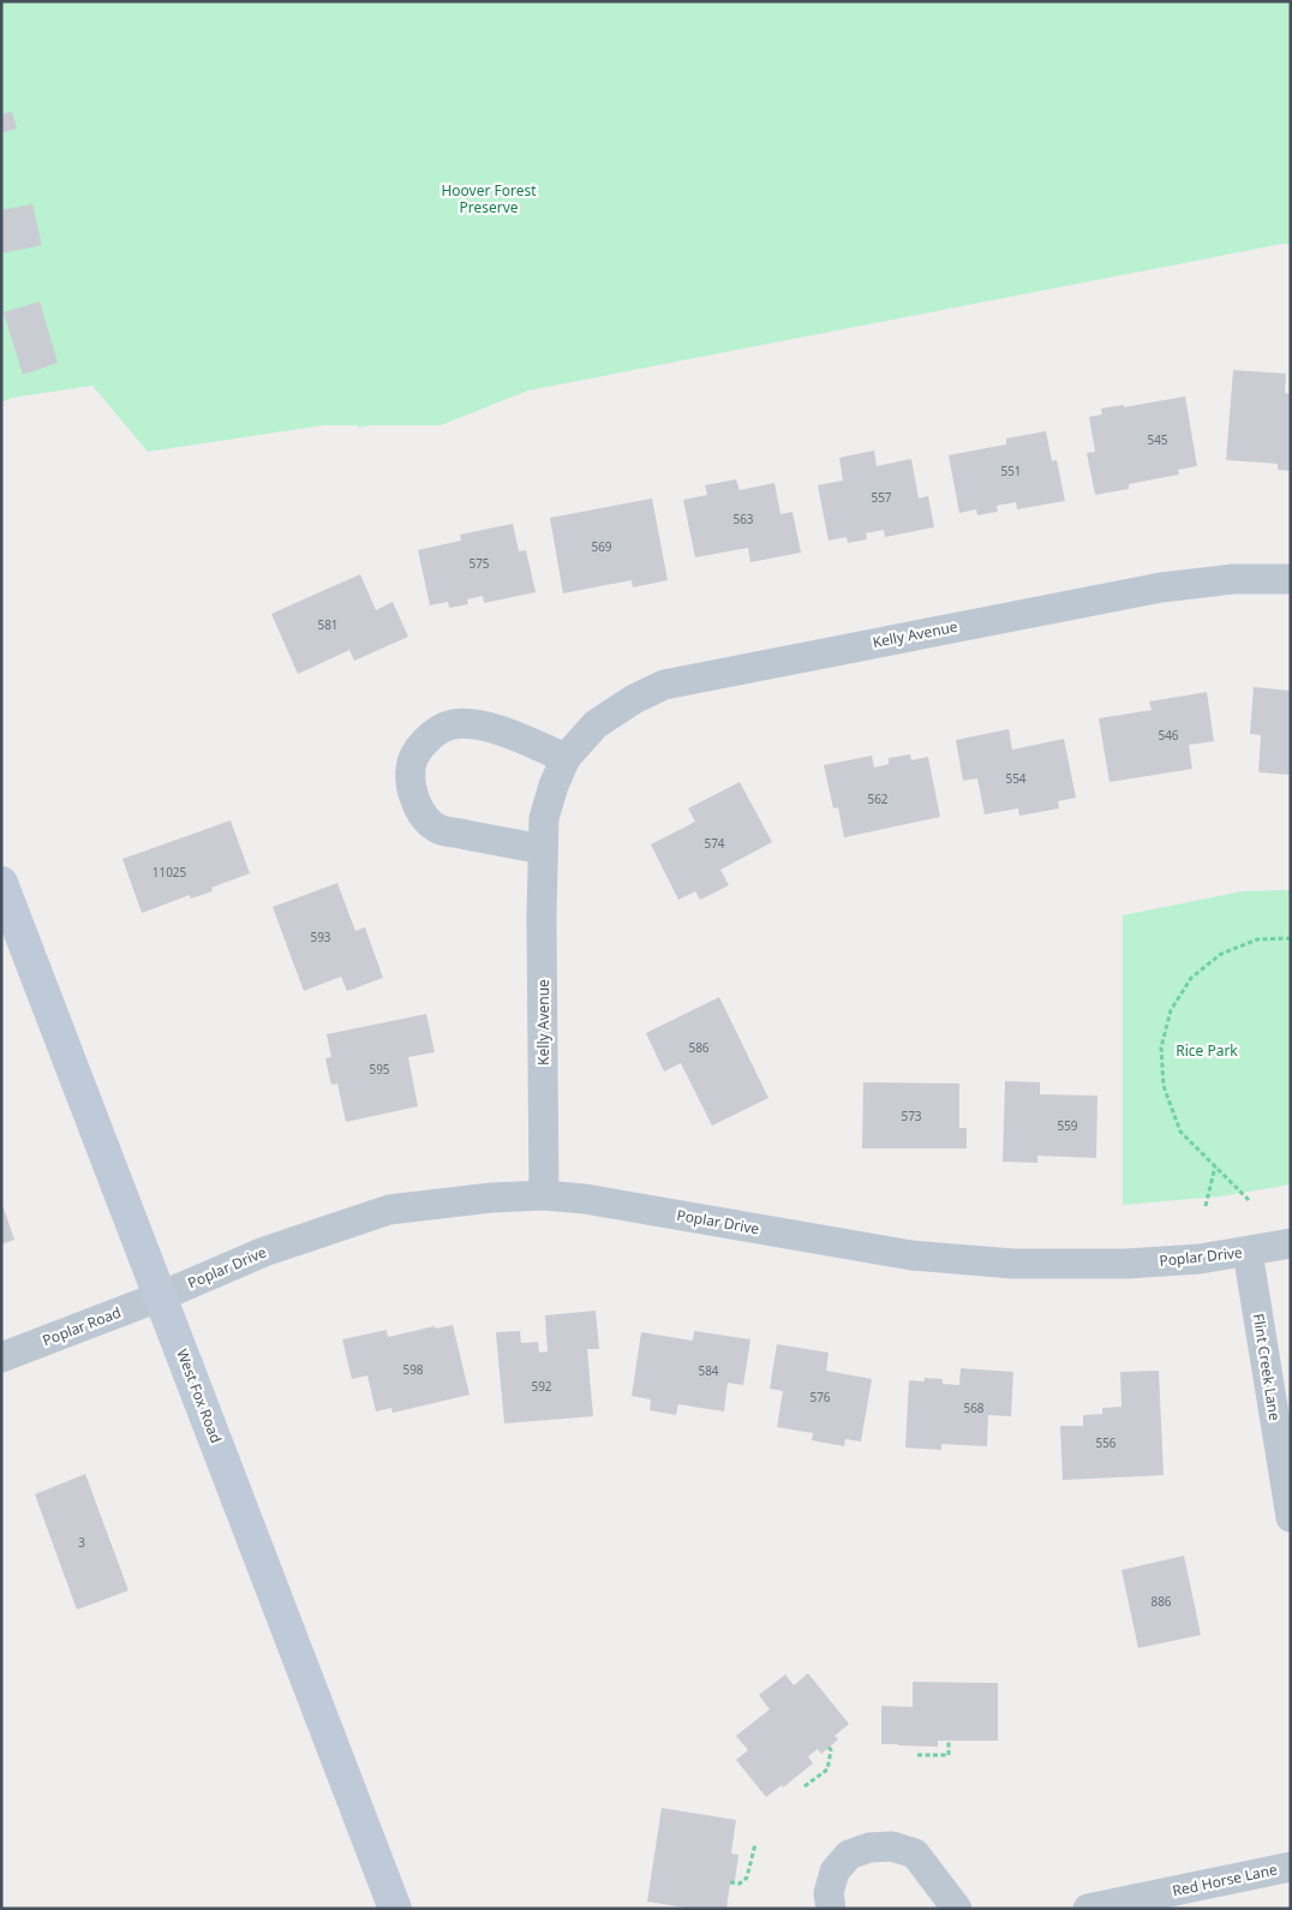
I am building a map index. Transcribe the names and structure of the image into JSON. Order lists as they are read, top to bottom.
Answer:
{
  "streets": {
    "street": [
      "Kelly Avenue",
      "Poplar Drive",
      "Poplar Road",
      "Flint Creek Lane",
      "West Fox Road",
      "Red Horse Lane"
    ]
  },
  "crossings": [
    ["Kelly Avenue", "Poplar Drive"],
    ["Poplar Drive", "Poplar Road"],
    ["Poplar Drive", "Flint Creek Lane"],
    ["Poplar Drive", "West Fox Road"],
    ["Poplar Road", "West Fox Road"]
  ],
  "parks": ["Hoover Forest Preserve", "Rice Park"],
  "house_numbers": [
    "545",
    "551",
    "557",
    "563",
    "569",
    "575",
    "581",
    "546",
    "554",
    "562",
    "574",
    "11025",
    "593",
    "586",
    "595",
    "573",
    "559",
    "598",
    "584",
    "592",
    "576",
    "568",
    "556",
    "3",
    "886"
  ]
}
